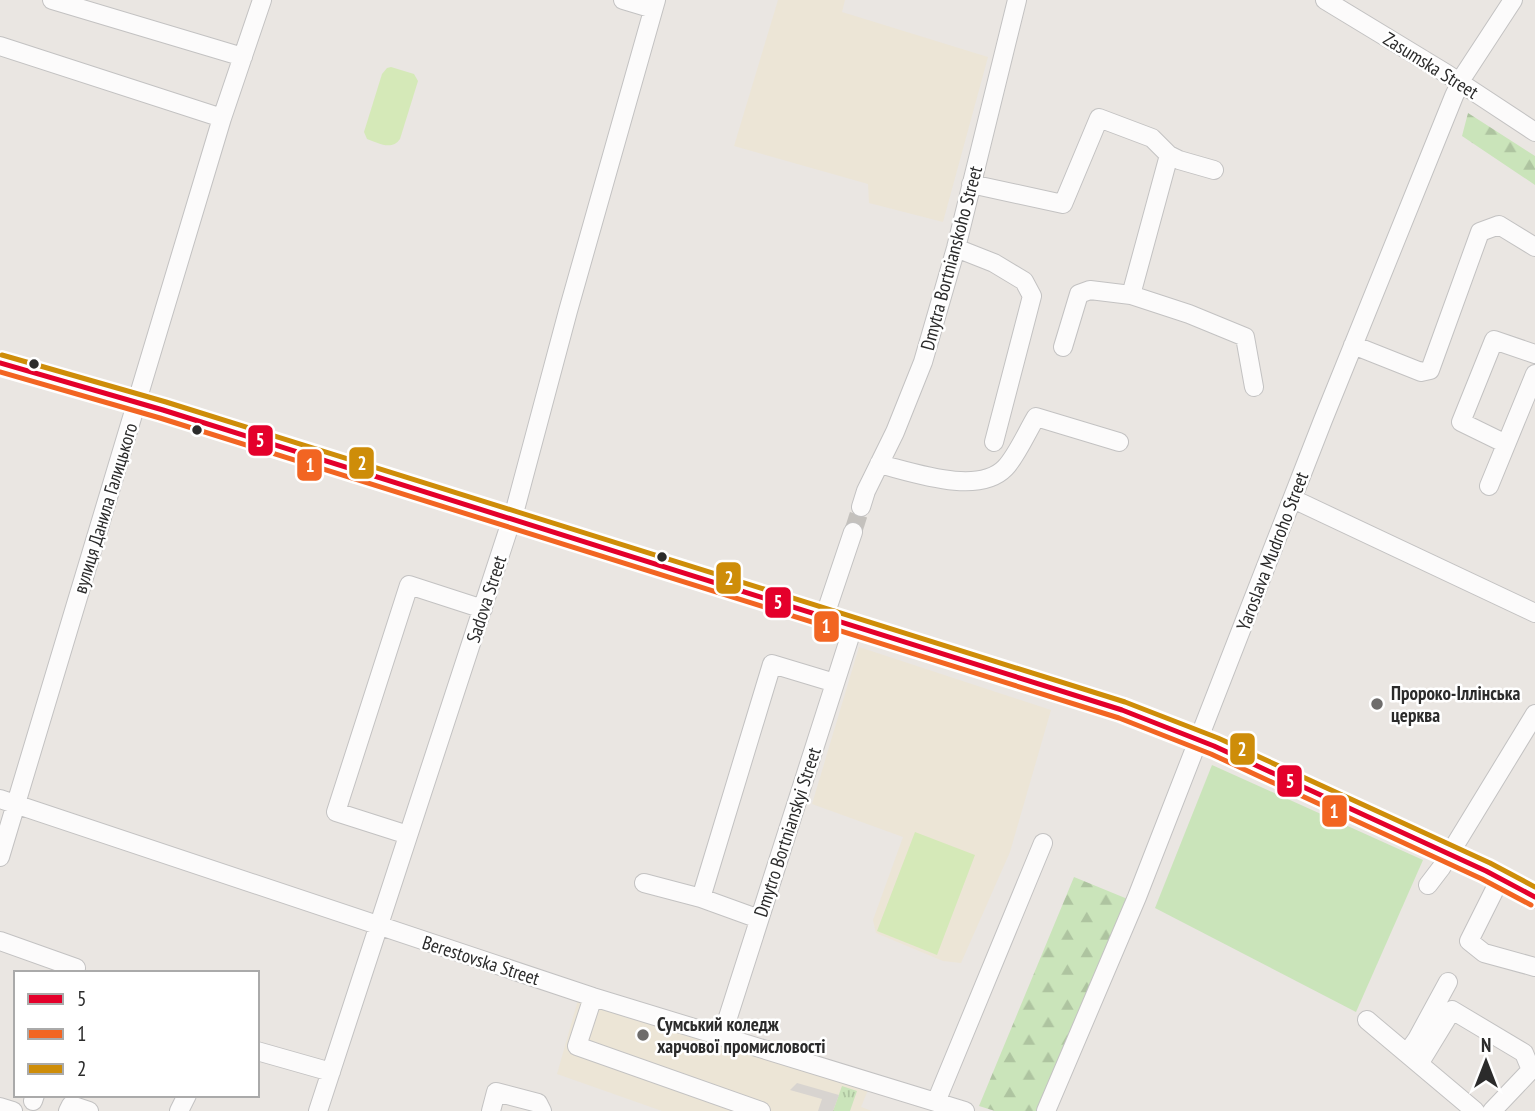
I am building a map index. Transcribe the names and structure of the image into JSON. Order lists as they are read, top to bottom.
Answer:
{
  "streets": {
    "street": [
      "Zasumska Street",
      "Dmytra Bortnianskoho Street",
      "вулиця Данила Галицького",
      "Yaroslava Mudroho Street",
      "Sadova Street",
      "Dmytro Bortnianskyi Street",
      "Berestovska Street"
    ]
  },
  "crossings": [
    ["Zasumska Street", "Yaroslava Mudroho Street"],
    ["вулиця Данила Галицького", "Berestovska Street"],
    ["Sadova Street", "Berestovska Street"],
    ["Dmytro Bortnianskyi Street", "Berestovska Street"]
  ],
  "places": ["Пророко-Іллінська церква", "Сумський коледж харчової промисловості"],
  "lines": ["transit line 2", "transit line 5", "transit line 1"],
  "legend": ["5", "1", "2"],
  "north": "top"
}
